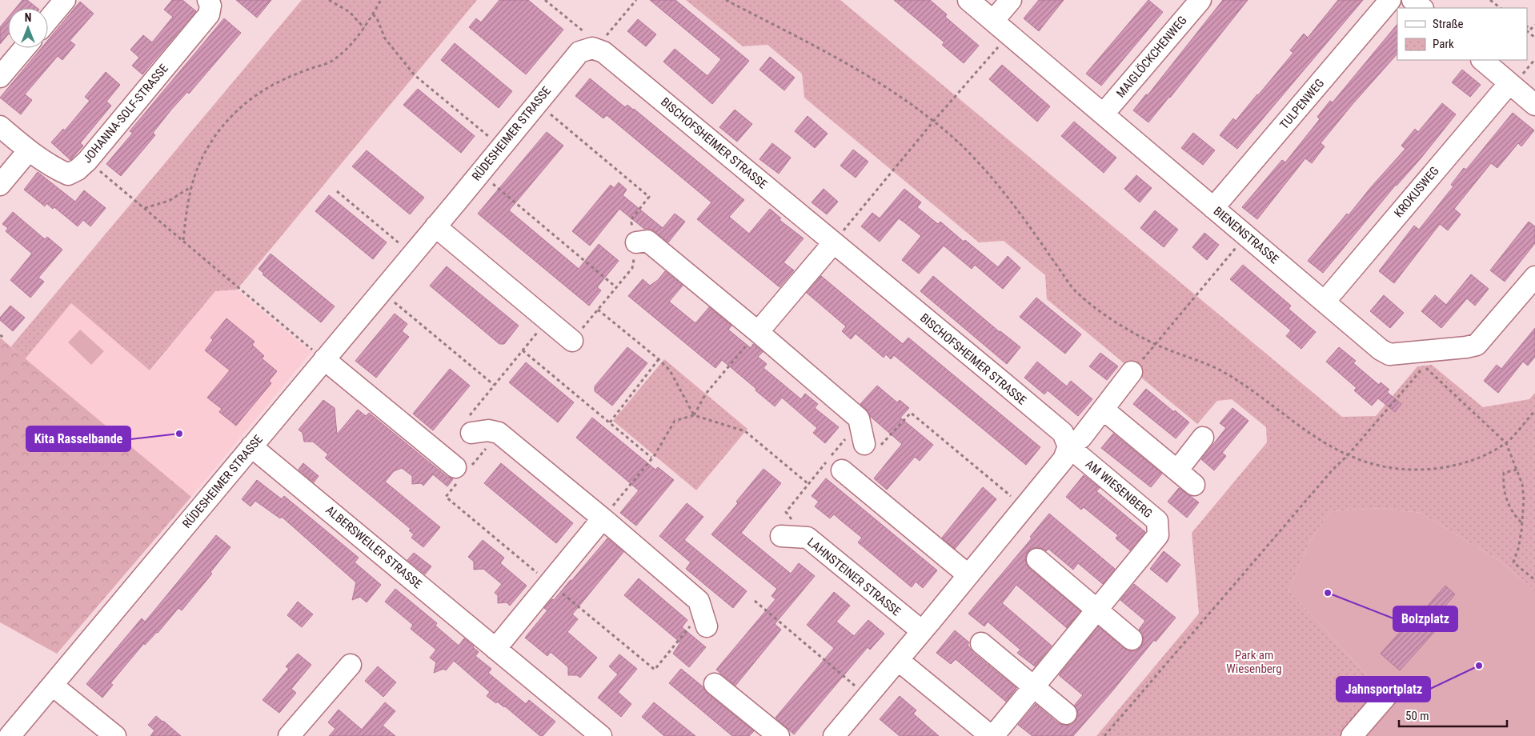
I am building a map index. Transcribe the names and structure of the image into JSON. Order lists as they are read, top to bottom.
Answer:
{
  "streets": {
    "street": [
      "MAIGLÖCKCHENWEG",
      "TULPENWEG",
      "JOHANNA-SOLF-STRASSE",
      "RÜDESHEIMER STRASSE",
      "BISCHOFSHEIMER STRASSE",
      "KROKUSWEG",
      "BIENENSTRASSE",
      "AM WIESENBERG",
      "ALBERSWEILER STRASSE",
      "LAHNSTEINER STRASSE"
    ]
  },
  "crossings": [
    ["MAIGLÖCKCHENWEG", "BIENENSTRASSE"],
    ["TULPENWEG", "BIENENSTRASSE"],
    ["RÜDESHEIMER STRASSE", "BISCHOFSHEIMER STRASSE"],
    ["RÜDESHEIMER STRASSE", "ALBERSWEILER STRASSE"],
    ["BISCHOFSHEIMER STRASSE", "AM WIESENBERG"],
    ["KROKUSWEG", "BIENENSTRASSE"]
  ],
  "parks": ["Park am Wiesenberg"],
  "places": ["Kita Rasselbande", "Bolzplatz", "Jahnsportplatz"],
  "legend": ["Straße", "Park"],
  "scale_bar": "50 m",
  "north": "top"
}
